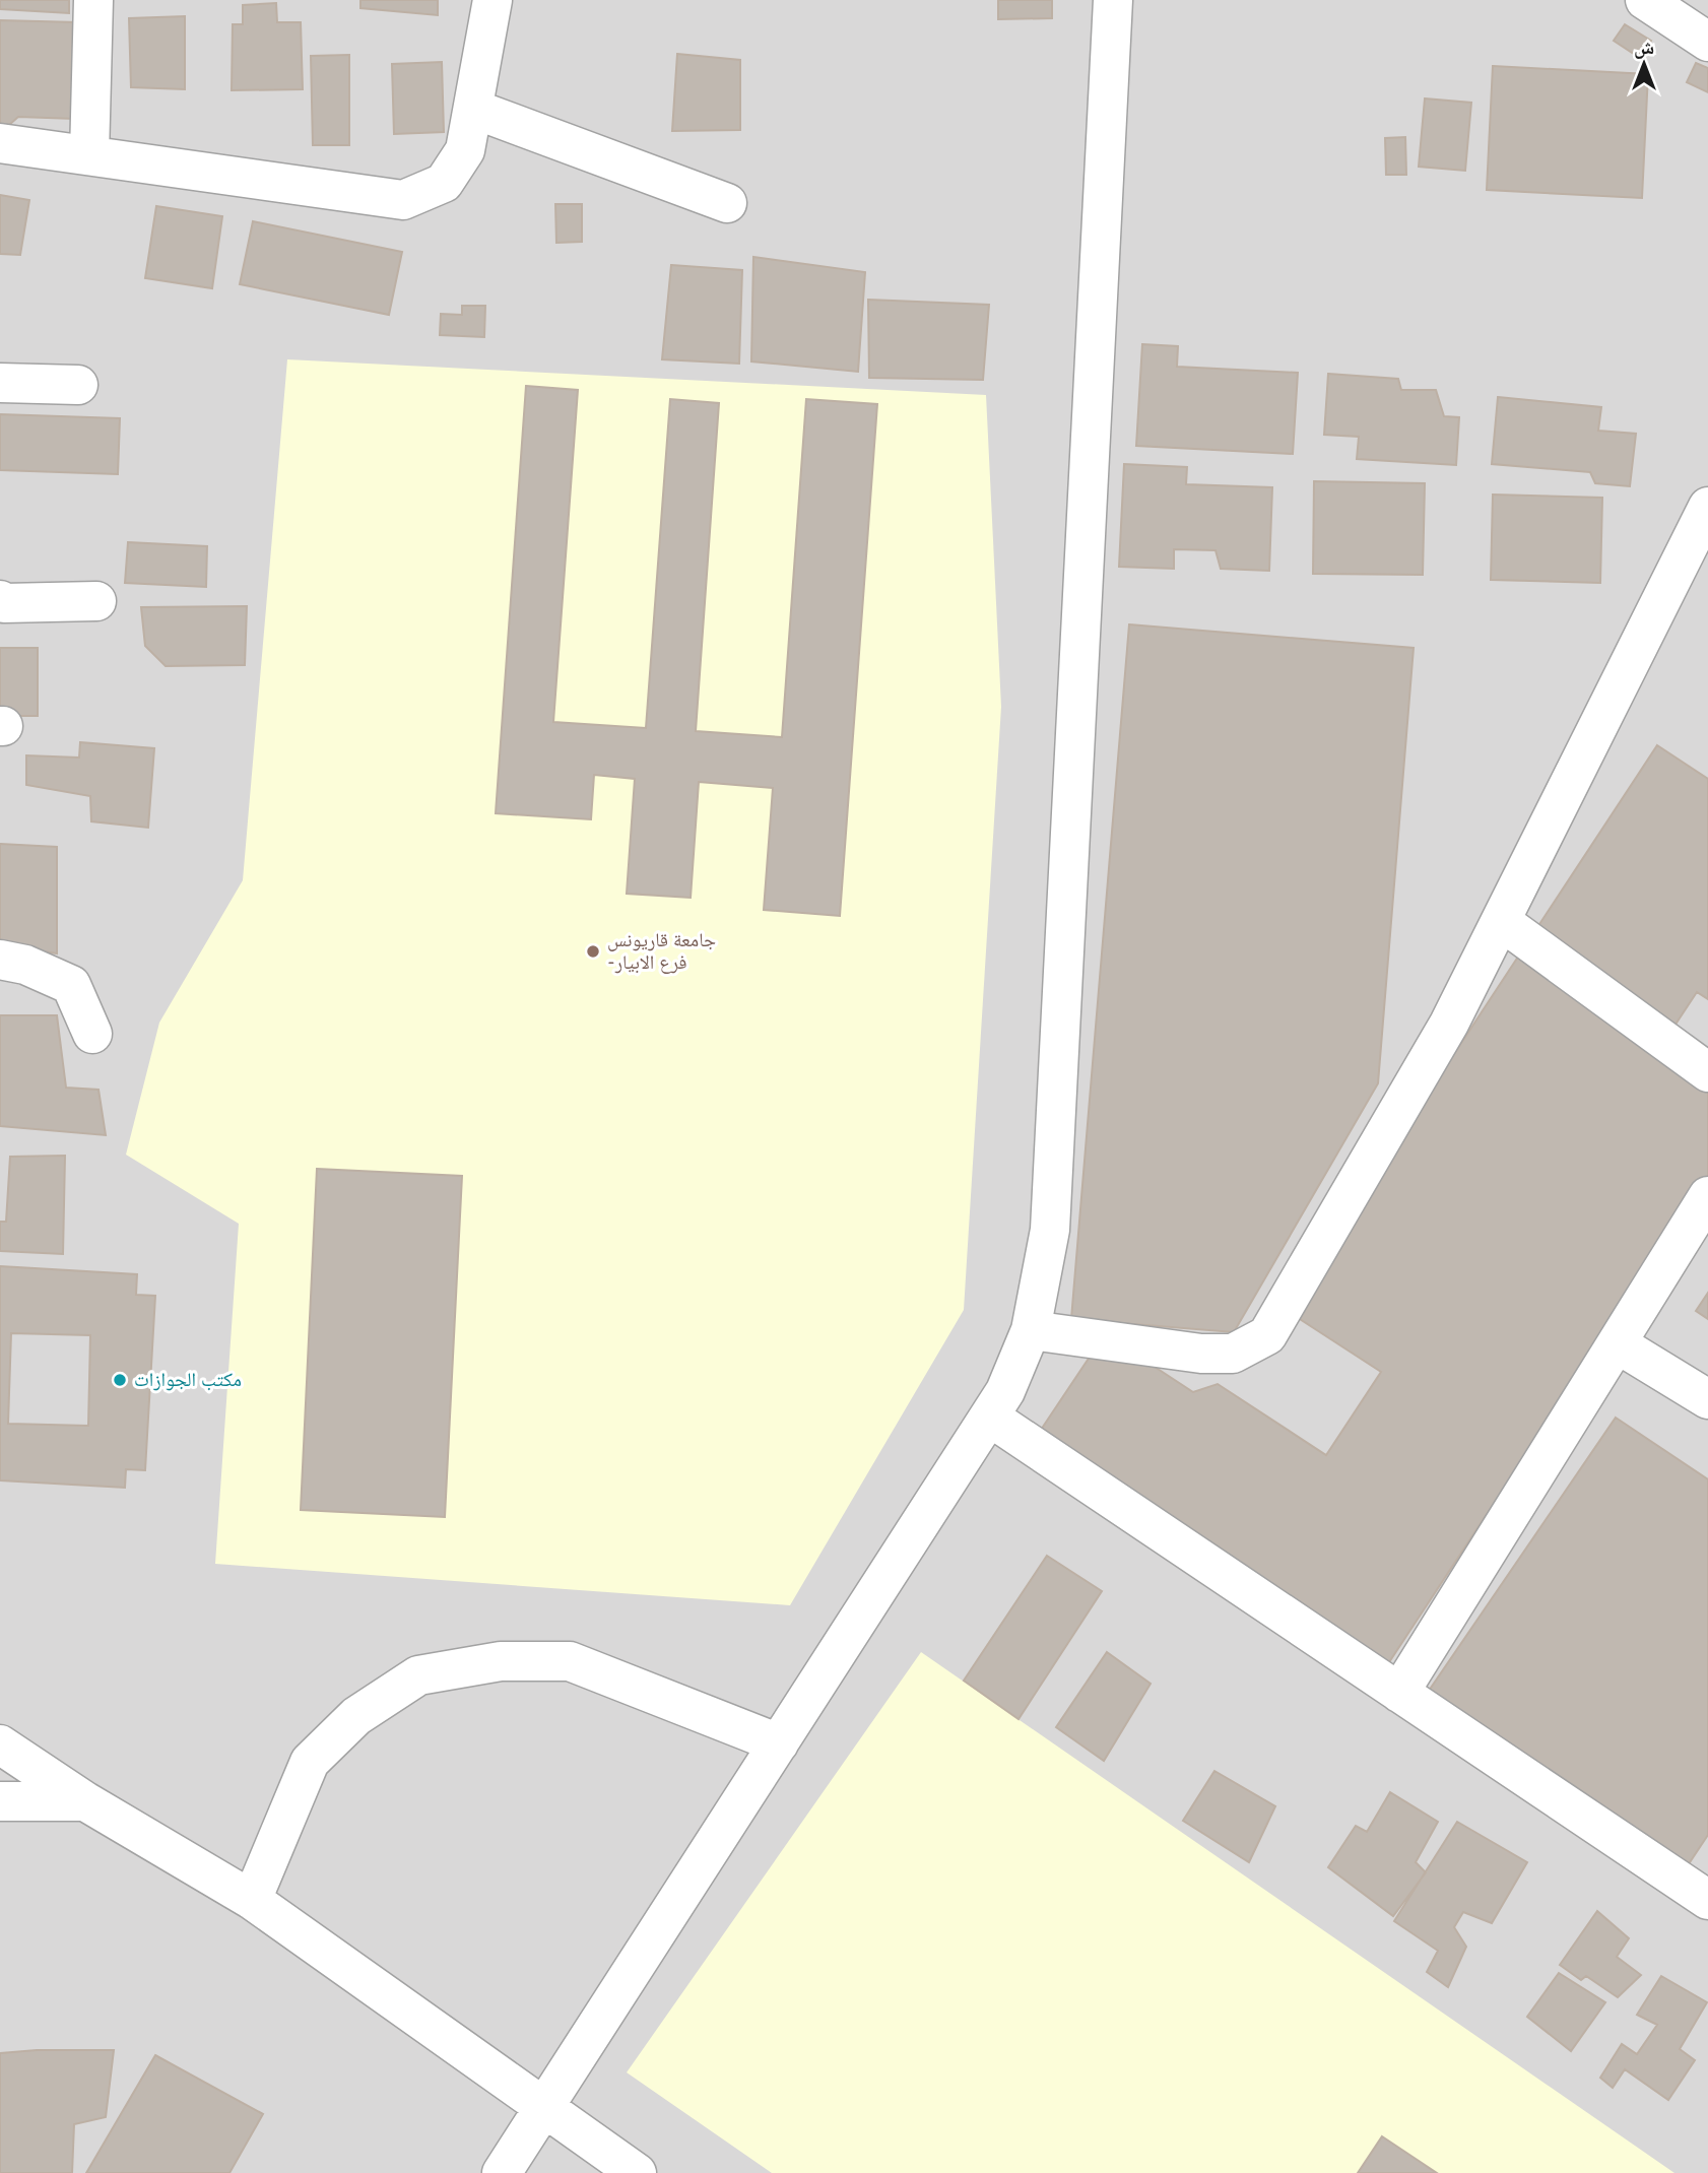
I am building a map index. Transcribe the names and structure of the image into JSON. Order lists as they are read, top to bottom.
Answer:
{
  "places": ["جامعة قاريونس -فرع الابيار", "مكتب الجوازات"],
  "north": "top"
}
